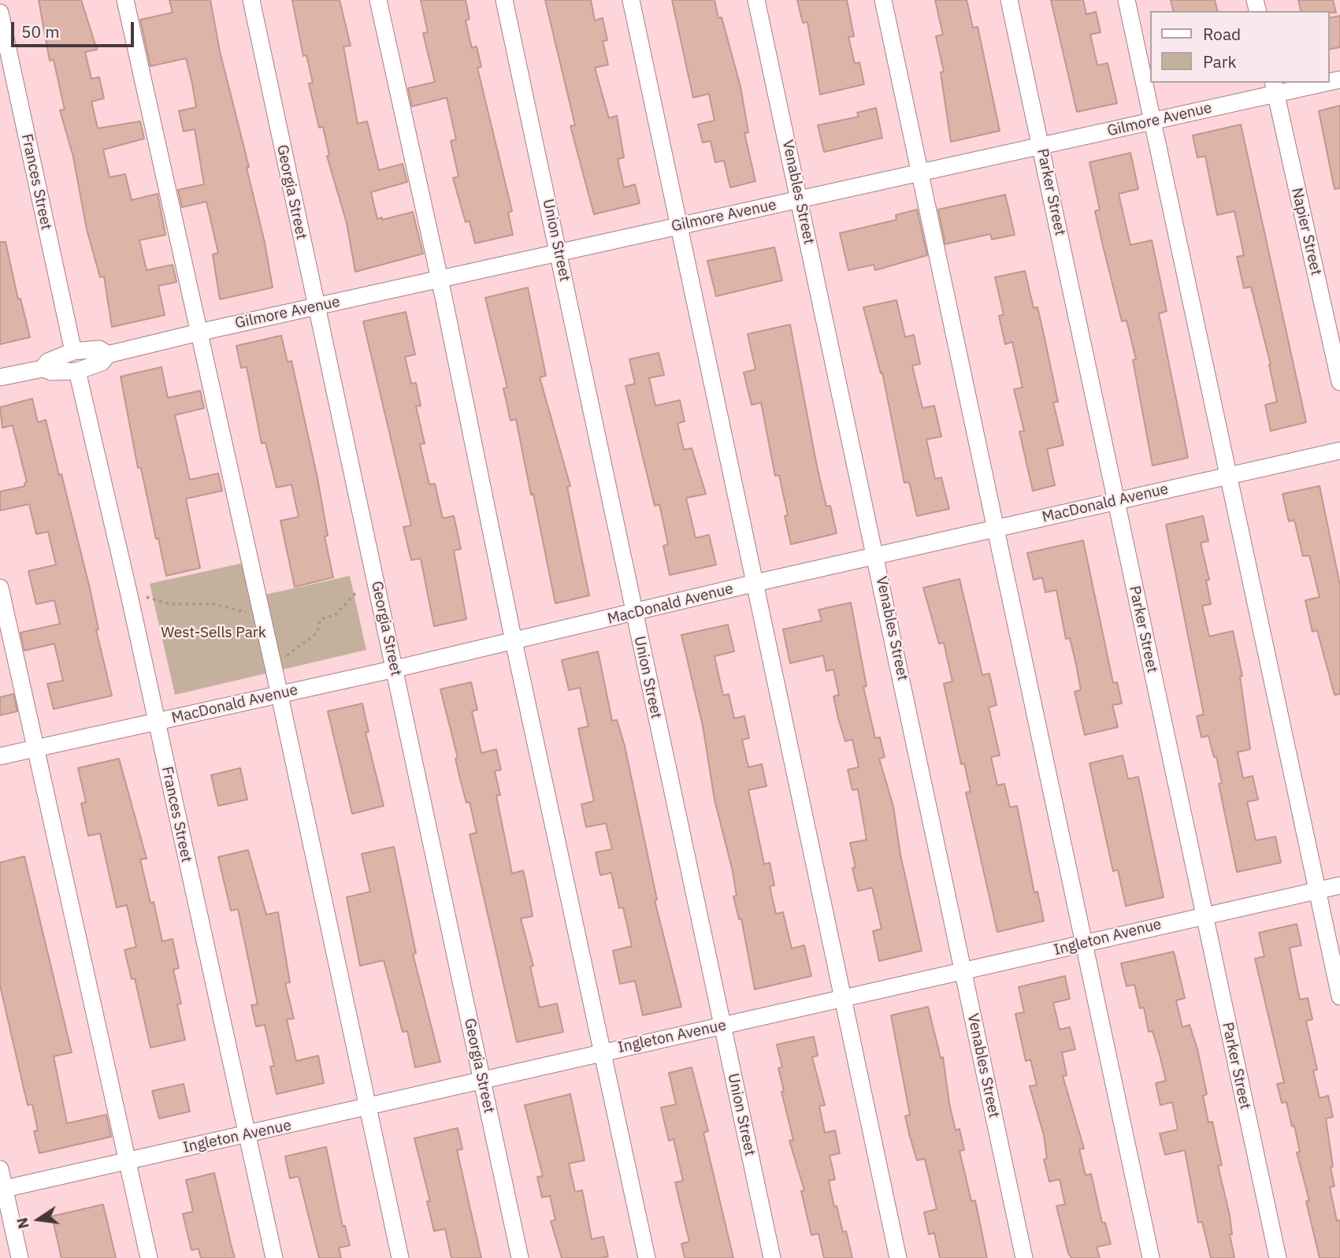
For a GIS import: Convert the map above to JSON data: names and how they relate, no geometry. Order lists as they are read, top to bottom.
{
  "streets": {
    "street": [
      "Gilmore Avenue",
      "Frances Street",
      "Georgia Street",
      "Venables Street",
      "Parker Street",
      "Napier Street",
      "Union Street",
      "MacDonald Avenue",
      "Ingleton Avenue"
    ]
  },
  "crossings": [
    ["Gilmore Avenue", "Frances Street"],
    ["Gilmore Avenue", "Georgia Street"],
    ["Gilmore Avenue", "Venables Street"],
    ["Gilmore Avenue", "Parker Street"],
    ["Gilmore Avenue", "Napier Street"],
    ["Gilmore Avenue", "Union Street"],
    ["Frances Street", "MacDonald Avenue"],
    ["Frances Street", "Ingleton Avenue"],
    ["Georgia Street", "MacDonald Avenue"],
    ["Georgia Street", "Ingleton Avenue"],
    ["Venables Street", "MacDonald Avenue"],
    ["Venables Street", "Ingleton Avenue"],
    ["Parker Street", "MacDonald Avenue"],
    ["Parker Street", "Ingleton Avenue"],
    ["Union Street", "MacDonald Avenue"],
    ["Union Street", "Ingleton Avenue"]
  ],
  "parks": ["West-Sells Park"],
  "legend": ["Road", "Park"],
  "scale_bar": "50 m",
  "north": "left"
}
